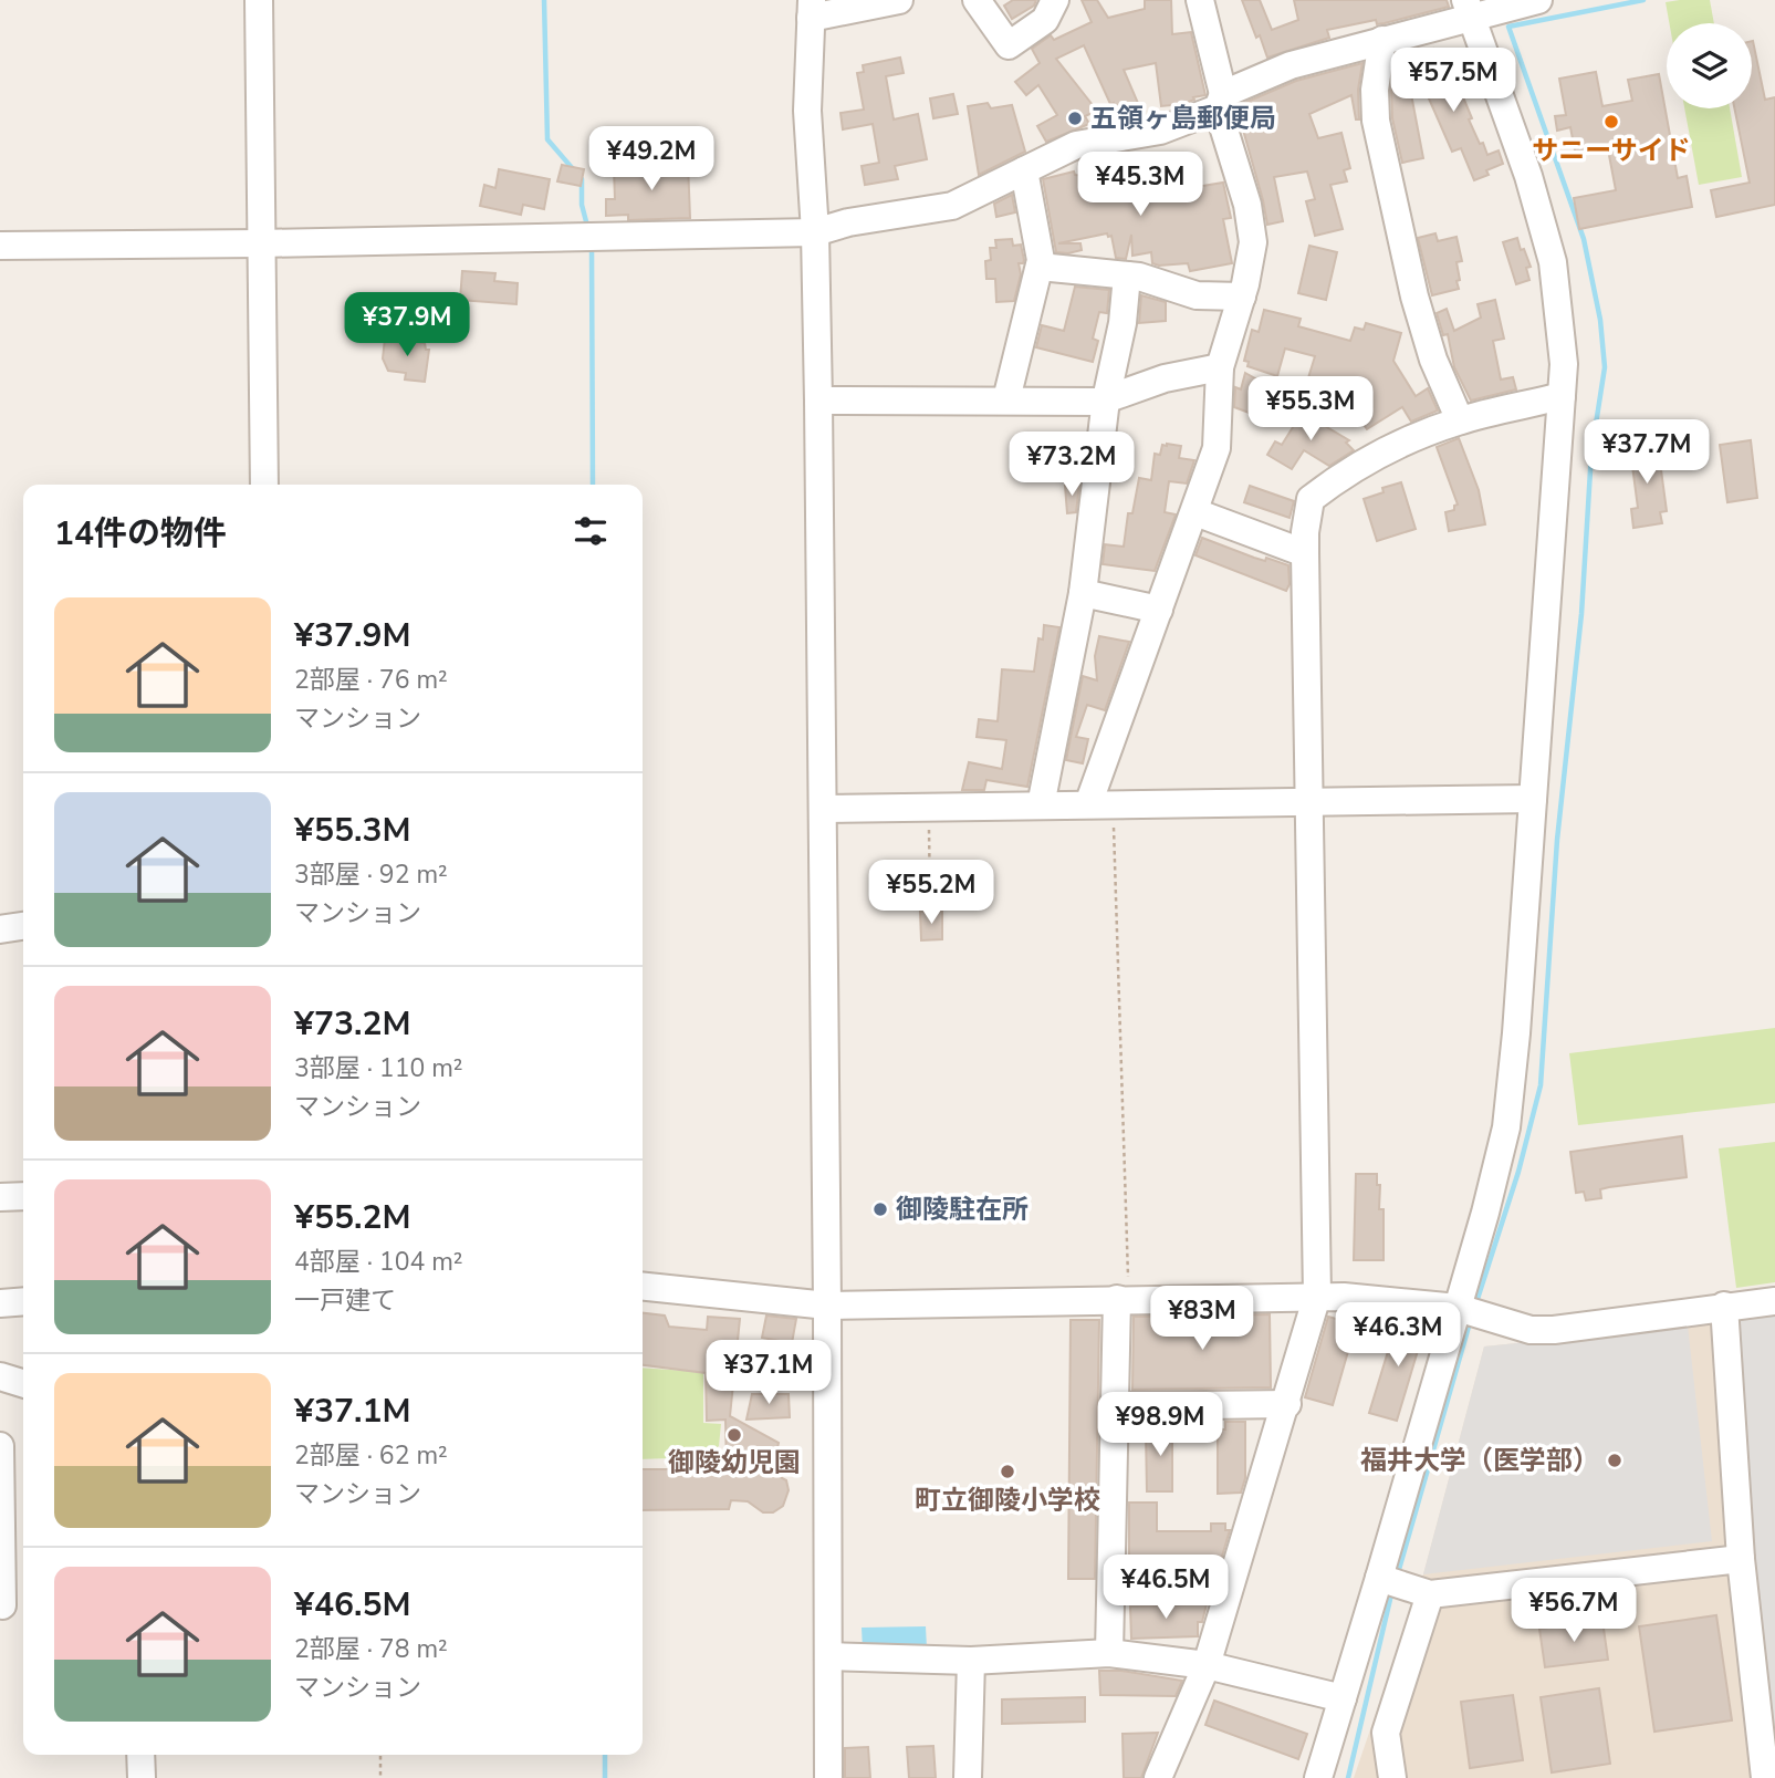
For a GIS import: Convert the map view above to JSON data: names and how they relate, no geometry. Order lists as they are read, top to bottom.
{
  "places": [
    "五領ヶ島郵便局",
    "サニーサイド",
    "御陵駐在所",
    "御陵幼児園",
    "福井大学（医学部）",
    "町立御陵小学校"
  ],
  "page": {
    "price": [
      "¥57.5M",
      "¥49.2M",
      "¥45.3M",
      "¥37.9M",
      "¥55.3M",
      "¥37.7M",
      "¥73.2M",
      "¥55.2M",
      "¥83M",
      "¥46.3M",
      "¥37.1M",
      "¥98.9M",
      "¥46.5M",
      "¥56.7M"
    ],
    "heading": "14件の物件",
    "list": [
      {
        "name": "¥37.9M",
        "note": "2部屋 · 76 m² · マンション"
      },
      {
        "name": "¥55.3M",
        "note": "3部屋 · 92 m² · マンション"
      },
      {
        "name": "¥73.2M",
        "note": "3部屋 · 110 m² · マンション"
      },
      {
        "name": "¥55.2M",
        "note": "4部屋 · 104 m² · 一戸建て"
      },
      {
        "name": "¥37.1M",
        "note": "2部屋 · 62 m² · マンション"
      },
      {
        "name": "¥46.5M",
        "note": "2部屋 · 78 m² · マンション"
      }
    ]
  }
}
